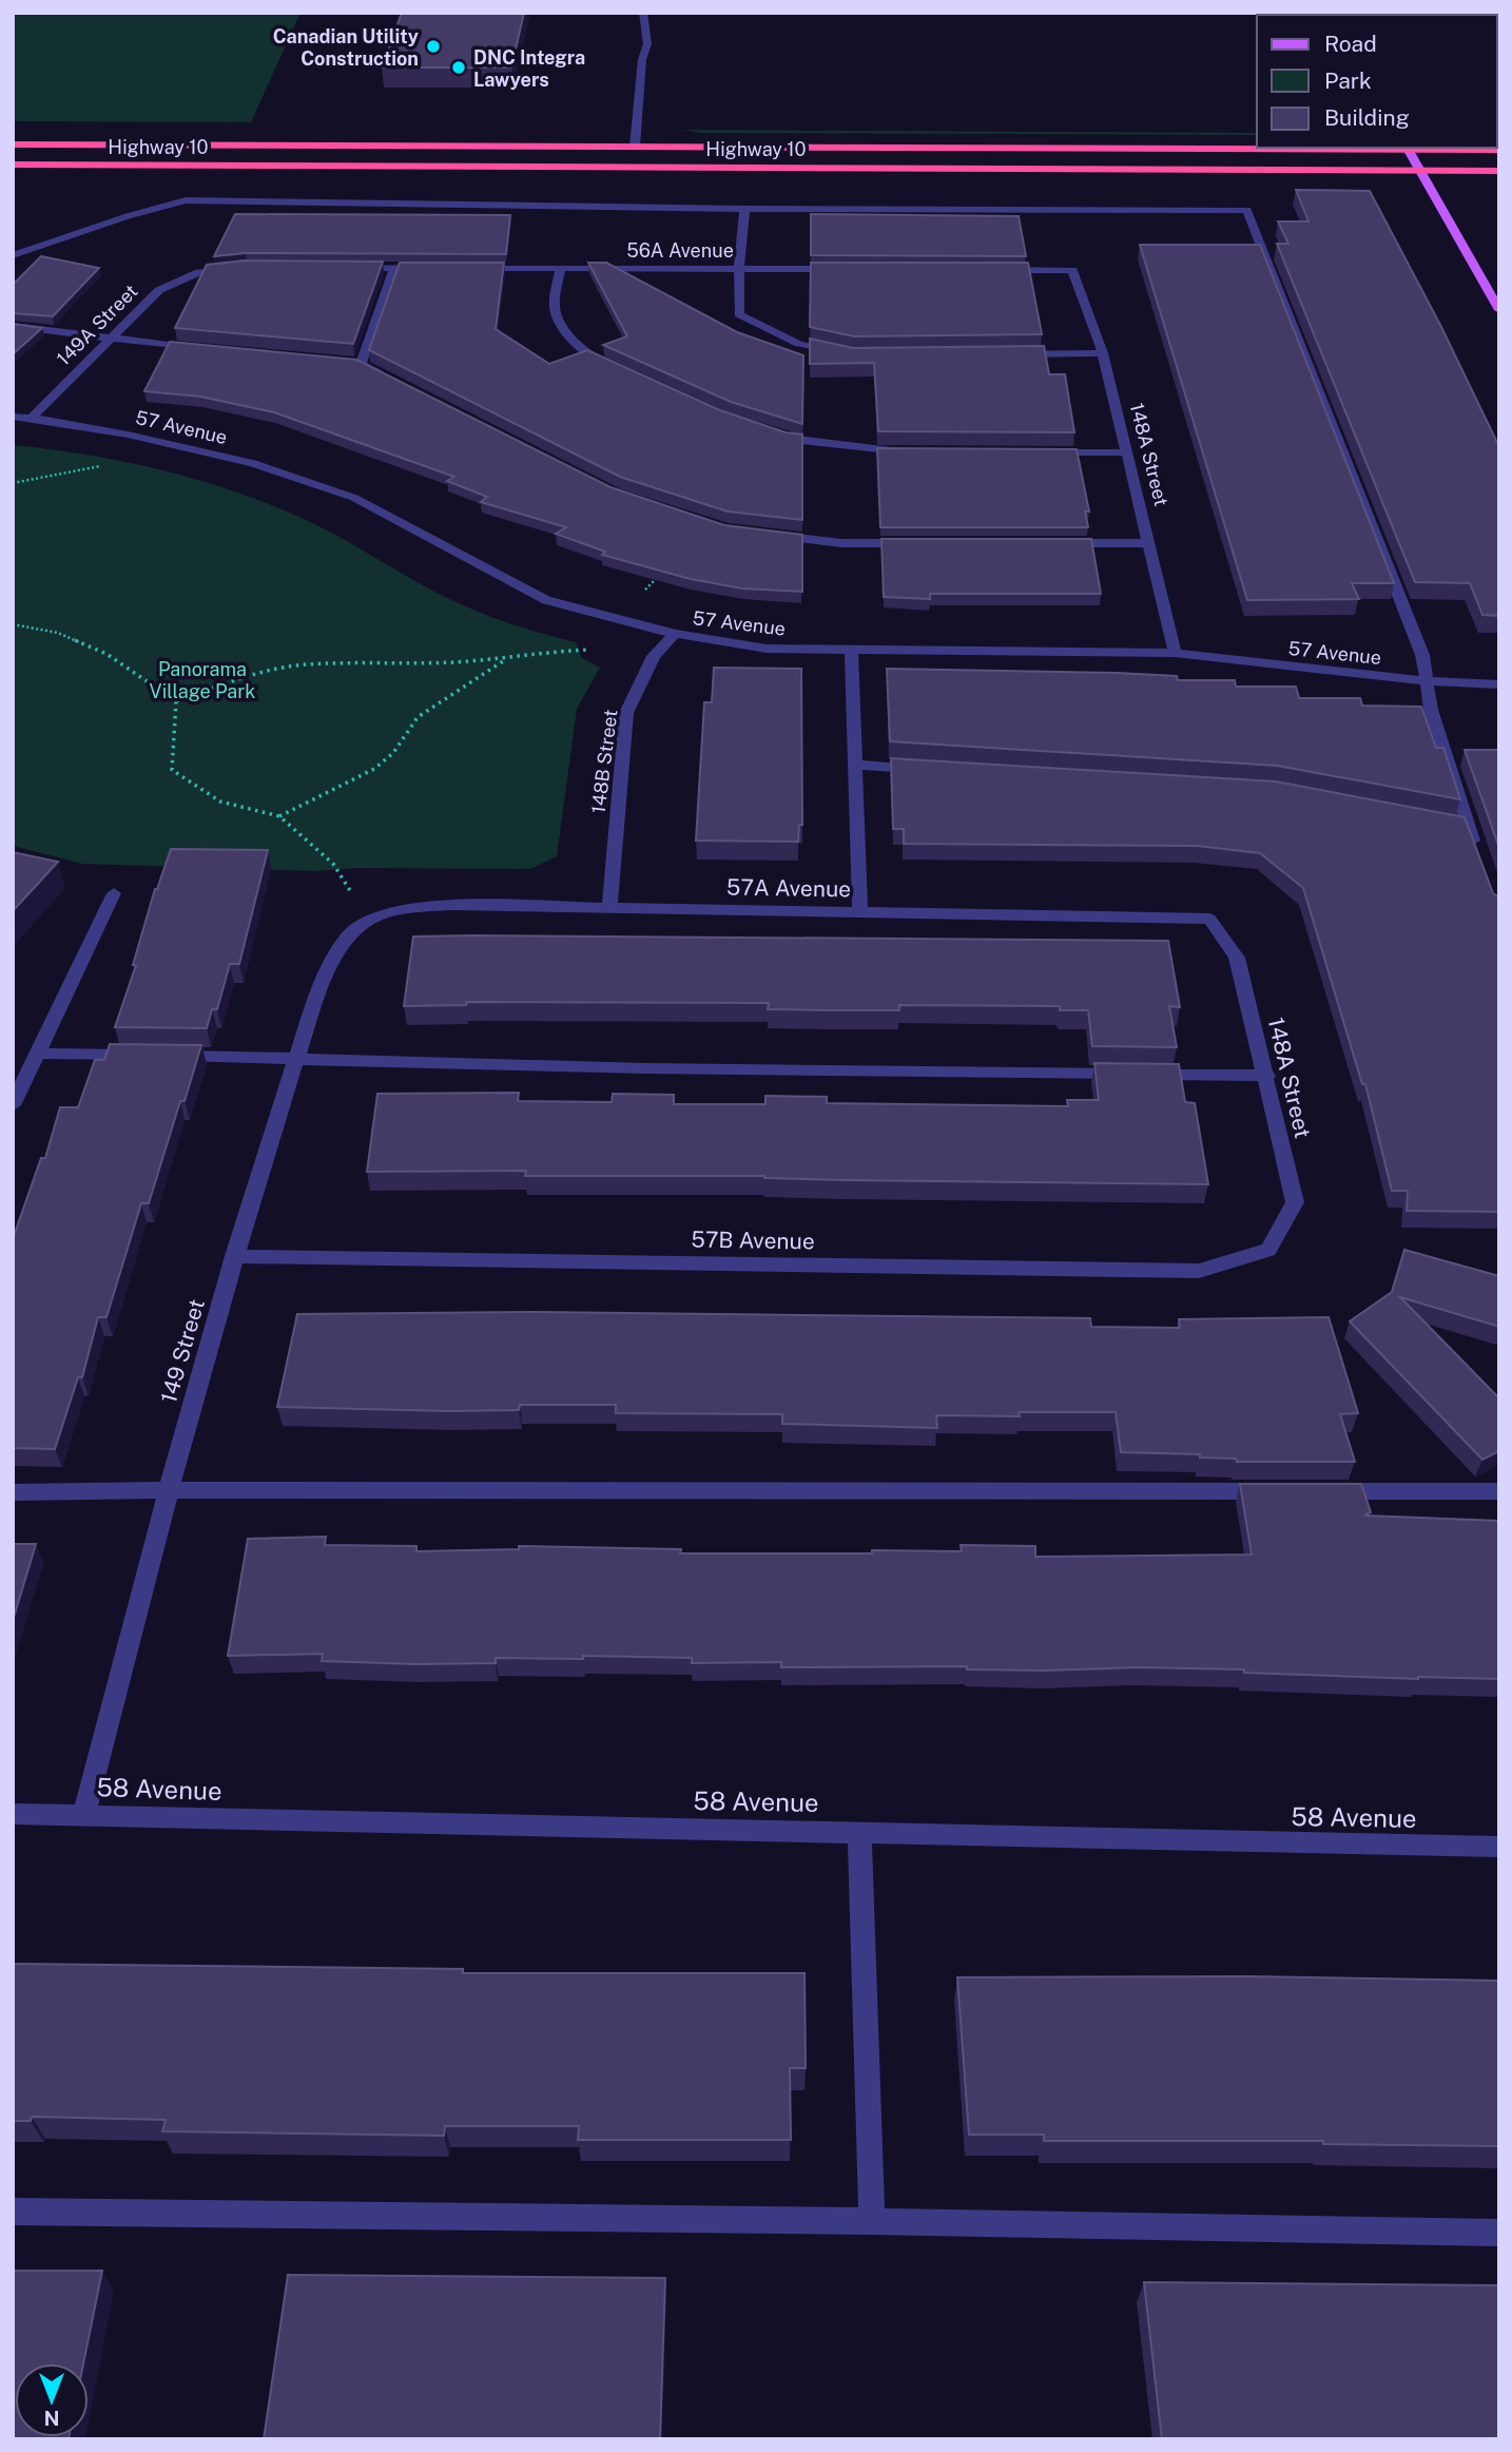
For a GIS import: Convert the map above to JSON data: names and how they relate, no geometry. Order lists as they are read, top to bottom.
{
  "streets": {
    "highway": ["Highway 10"],
    "street": [
      "56A Avenue",
      "149A Street",
      "57 Avenue",
      "148A Street",
      "148B Street",
      "57A Avenue",
      "57B Avenue",
      "149 Street",
      "58 Avenue"
    ]
  },
  "crossings": [
    ["149A Street", "57 Avenue"],
    ["57 Avenue", "148A Street"],
    ["57 Avenue", "148B Street"],
    ["148A Street", "57A Avenue"],
    ["148A Street", "57B Avenue"],
    ["148B Street", "57A Avenue"],
    ["57A Avenue", "149 Street"],
    ["57B Avenue", "149 Street"],
    ["149 Street", "58 Avenue"]
  ],
  "parks": ["Panorama Village Park"],
  "places": ["Canadian Utility Construction", "DNC Integra Lawyers"],
  "legend": ["Road", "Park", "Building"],
  "north": "bottom"
}
